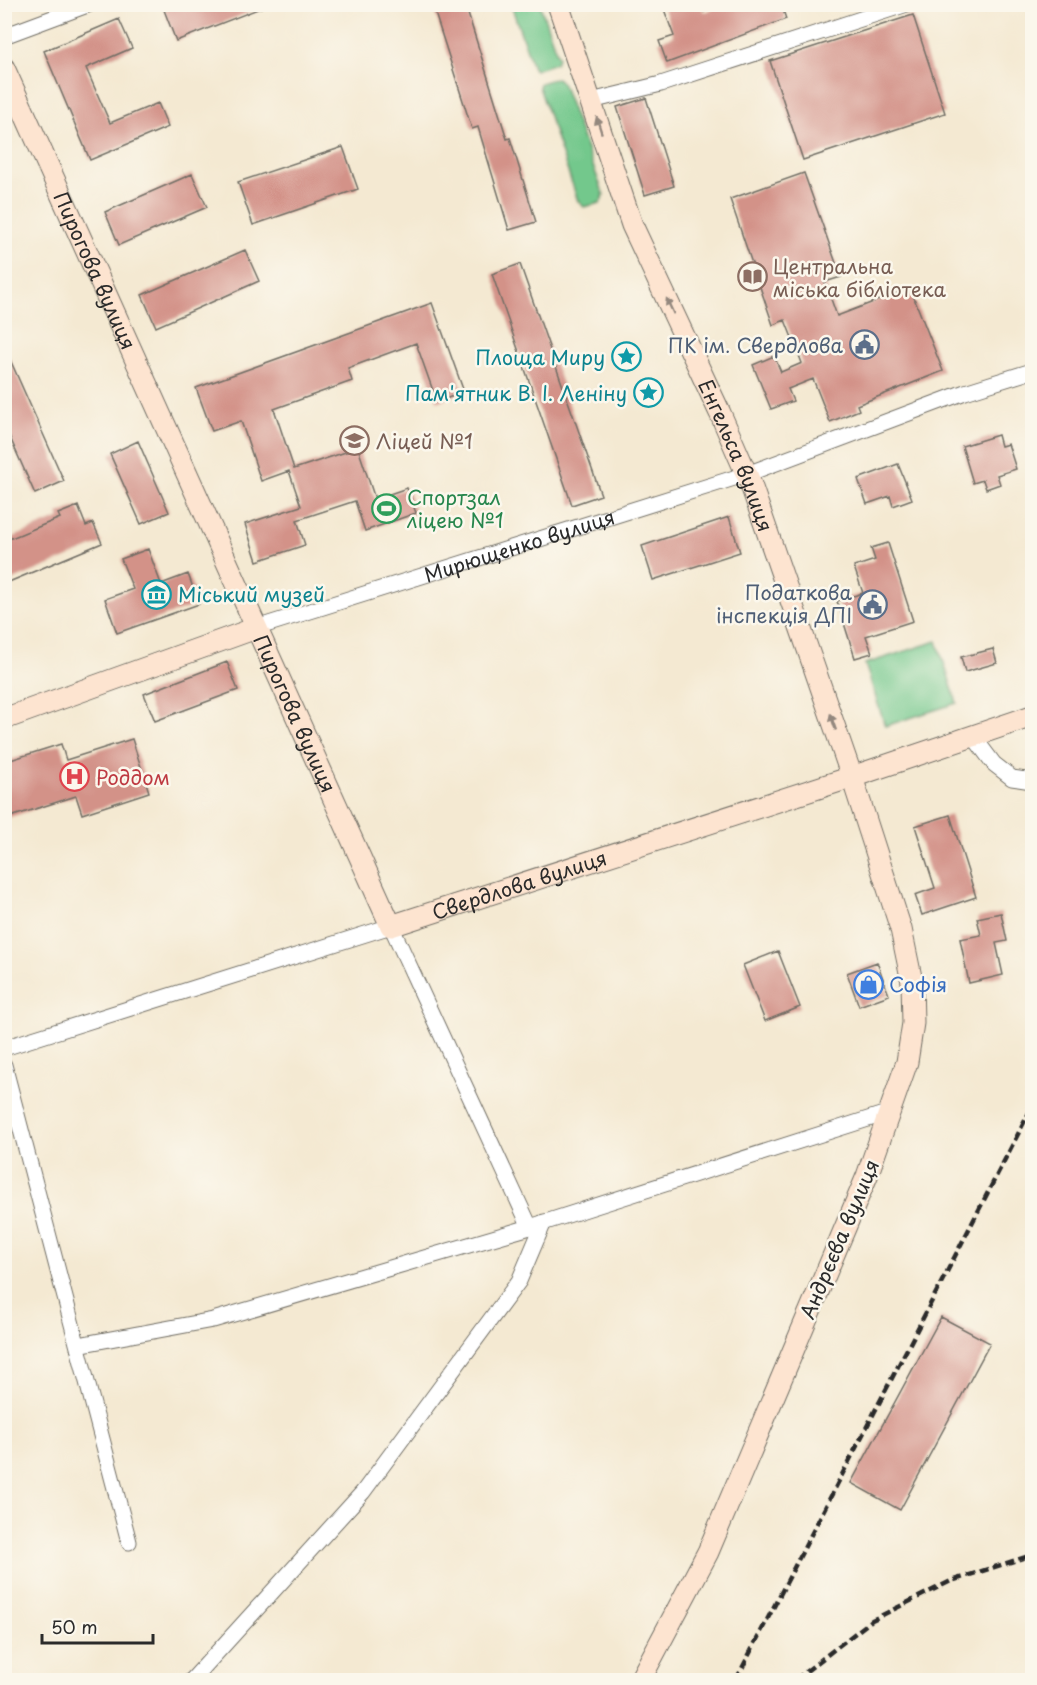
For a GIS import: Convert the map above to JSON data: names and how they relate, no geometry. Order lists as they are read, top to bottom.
{
  "streets": {
    "street": [
      "Пирогова вулиця",
      "Енгельса вулиця",
      "Мирющенко вулиця",
      "Свердлова вулиця",
      "Андрєєва вулиця"
    ]
  },
  "crossings": [
    ["Пирогова вулиця", "Мирющенко вулиця"],
    ["Пирогова вулиця", "Свердлова вулиця"],
    ["Енгельса вулиця", "Мирющенко вулиця"],
    ["Енгельса вулиця", "Свердлова вулиця"],
    ["Енгельса вулиця", "Андрєєва вулиця"],
    ["Свердлова вулиця", "Андрєєва вулиця"]
  ],
  "one_way": ["Енгельса вулиця"],
  "places": {
    "library": ["Центральна міська бібліотека"],
    "public building": ["ПК ім. Свердлова", "Податкова інспекція ДПІ"],
    "place": ["Площа Миру", "Пам'ятник В. І. Леніну"],
    "school or university": ["Ліцей №1"],
    "sports": ["Спортзал ліцею №1"],
    "museum": ["Міський музей"],
    "hospital": ["Роддом"],
    "shop": ["Софія"]
  },
  "scale_bar": "50 m"
}
